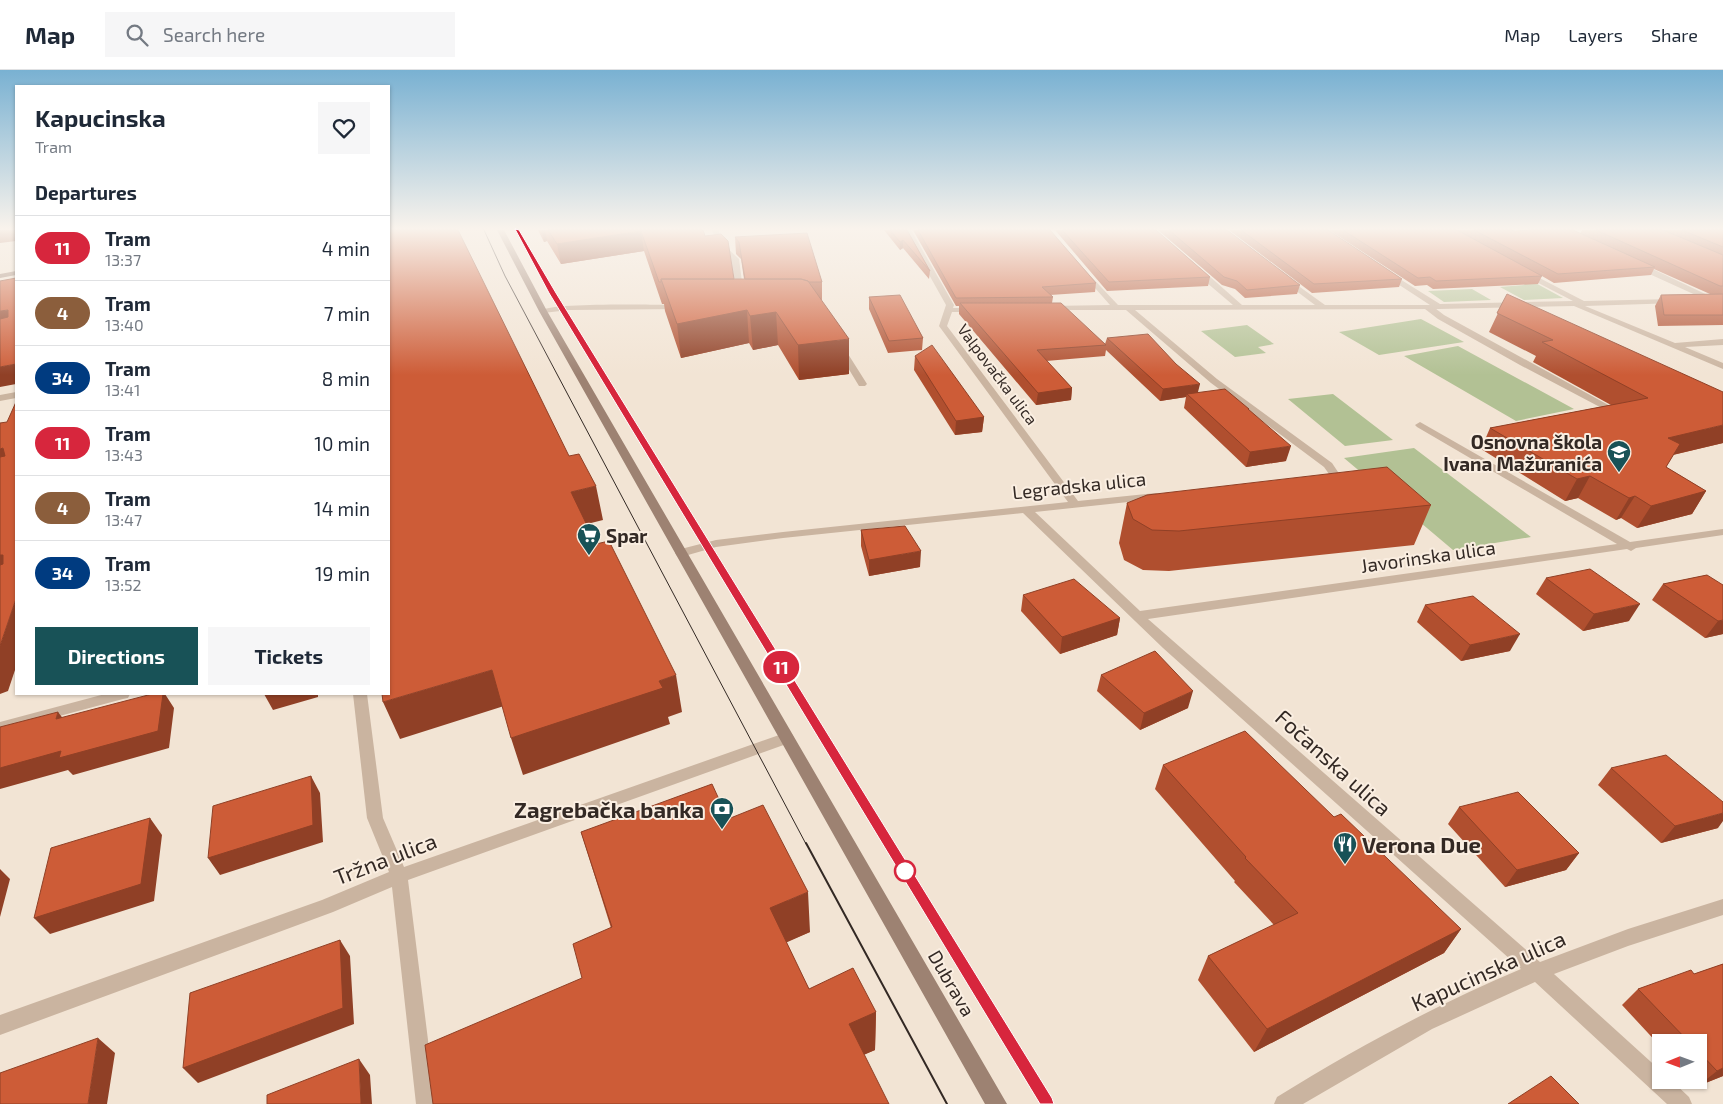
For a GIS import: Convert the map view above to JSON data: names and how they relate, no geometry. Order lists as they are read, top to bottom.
{
  "streets": {
    "main road": ["Dubrava"],
    "street": [
      "Valpovačka ulica",
      "Legradska ulica",
      "Javorinska ulica",
      "Fočanska ulica",
      "Tržna ulica",
      "Kapucinska ulica"
    ]
  },
  "crossings": [
    ["Valpovačka ulica", "Legradska ulica"],
    ["Legradska ulica", "Fočanska ulica"],
    ["Legradska ulica", "Dubrava"],
    ["Javorinska ulica", "Fočanska ulica"],
    ["Fočanska ulica", "Kapucinska ulica"],
    ["Tržna ulica", "Dubrava"]
  ],
  "places": {
    "school or university": ["Osnovna škola Ivana Mažuranića"],
    "supermarket": ["Spar"],
    "bank": ["Zagrebačka banka"],
    "restaurant": ["Verona Due"]
  },
  "lines": ["tram line 11"],
  "north": "left",
  "page": {
    "header": "Map",
    "search": "Search here",
    "nav": ["Map", "Layers", "Share"],
    "on_map": "11",
    "heading": [
      ["Kapucinska", "Tram"],
      "Departures"
    ],
    "list": [
      {
        "mark": "11",
        "name": "Tram",
        "note": "13:37",
        "value": "4 min"
      },
      {
        "mark": "4",
        "name": "Tram",
        "note": "13:40",
        "value": "7 min"
      },
      {
        "mark": "34",
        "name": "Tram",
        "note": "13:41",
        "value": "8 min"
      },
      {
        "mark": "11",
        "name": "Tram",
        "note": "13:43",
        "value": "10 min"
      },
      {
        "mark": "4",
        "name": "Tram",
        "note": "13:47",
        "value": "14 min"
      },
      {
        "mark": "34",
        "name": "Tram",
        "note": "13:52",
        "value": "19 min"
      }
    ],
    "buttons": ["Directions", "Tickets"]
  }
}
